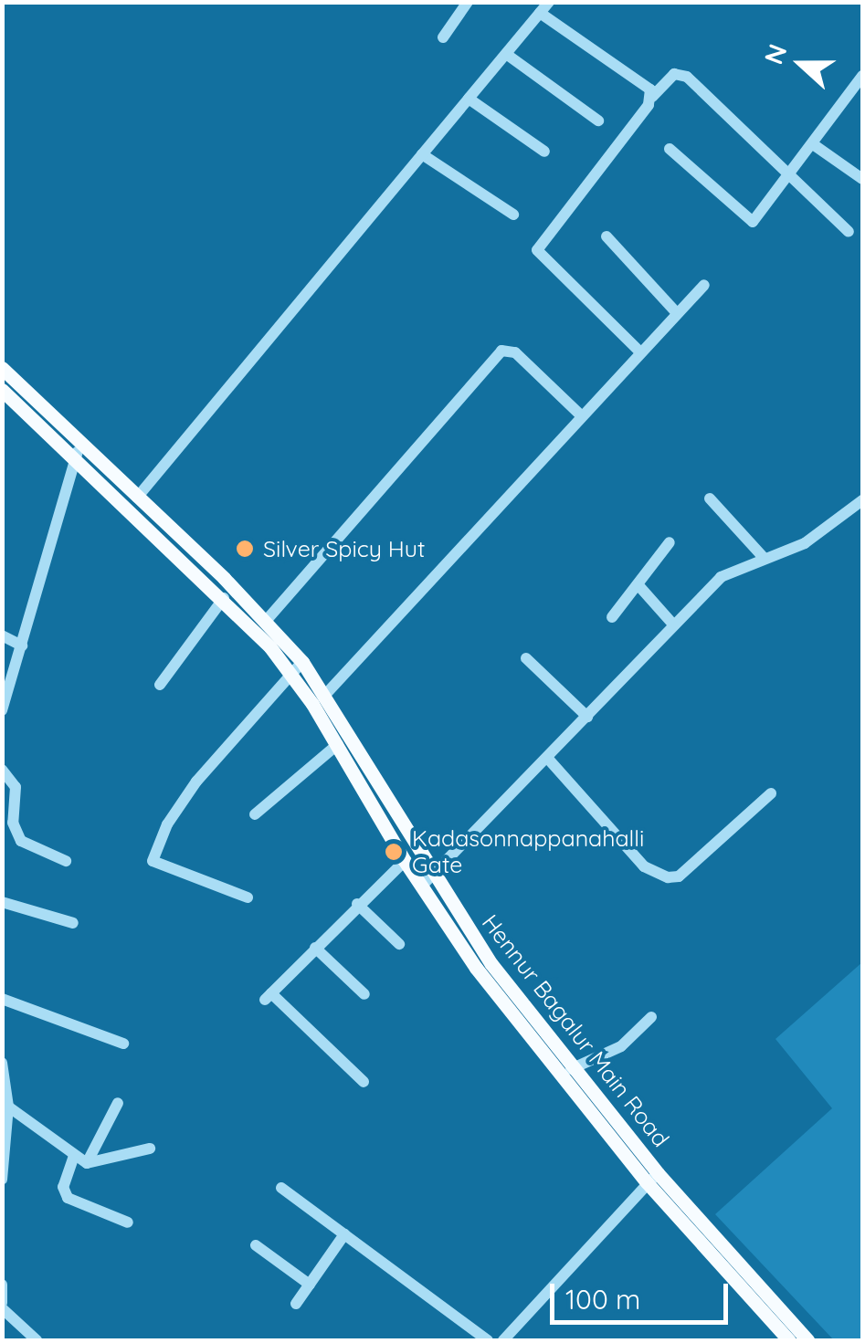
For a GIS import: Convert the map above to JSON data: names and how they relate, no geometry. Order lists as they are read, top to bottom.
{
  "streets": {
    "main road": ["Hennur Bagalur Main Road"]
  },
  "places": ["Silver Spicy Hut", "Kadasonnappanahalli Gate"],
  "scale_bar": "100 m",
  "north": "left"
}
